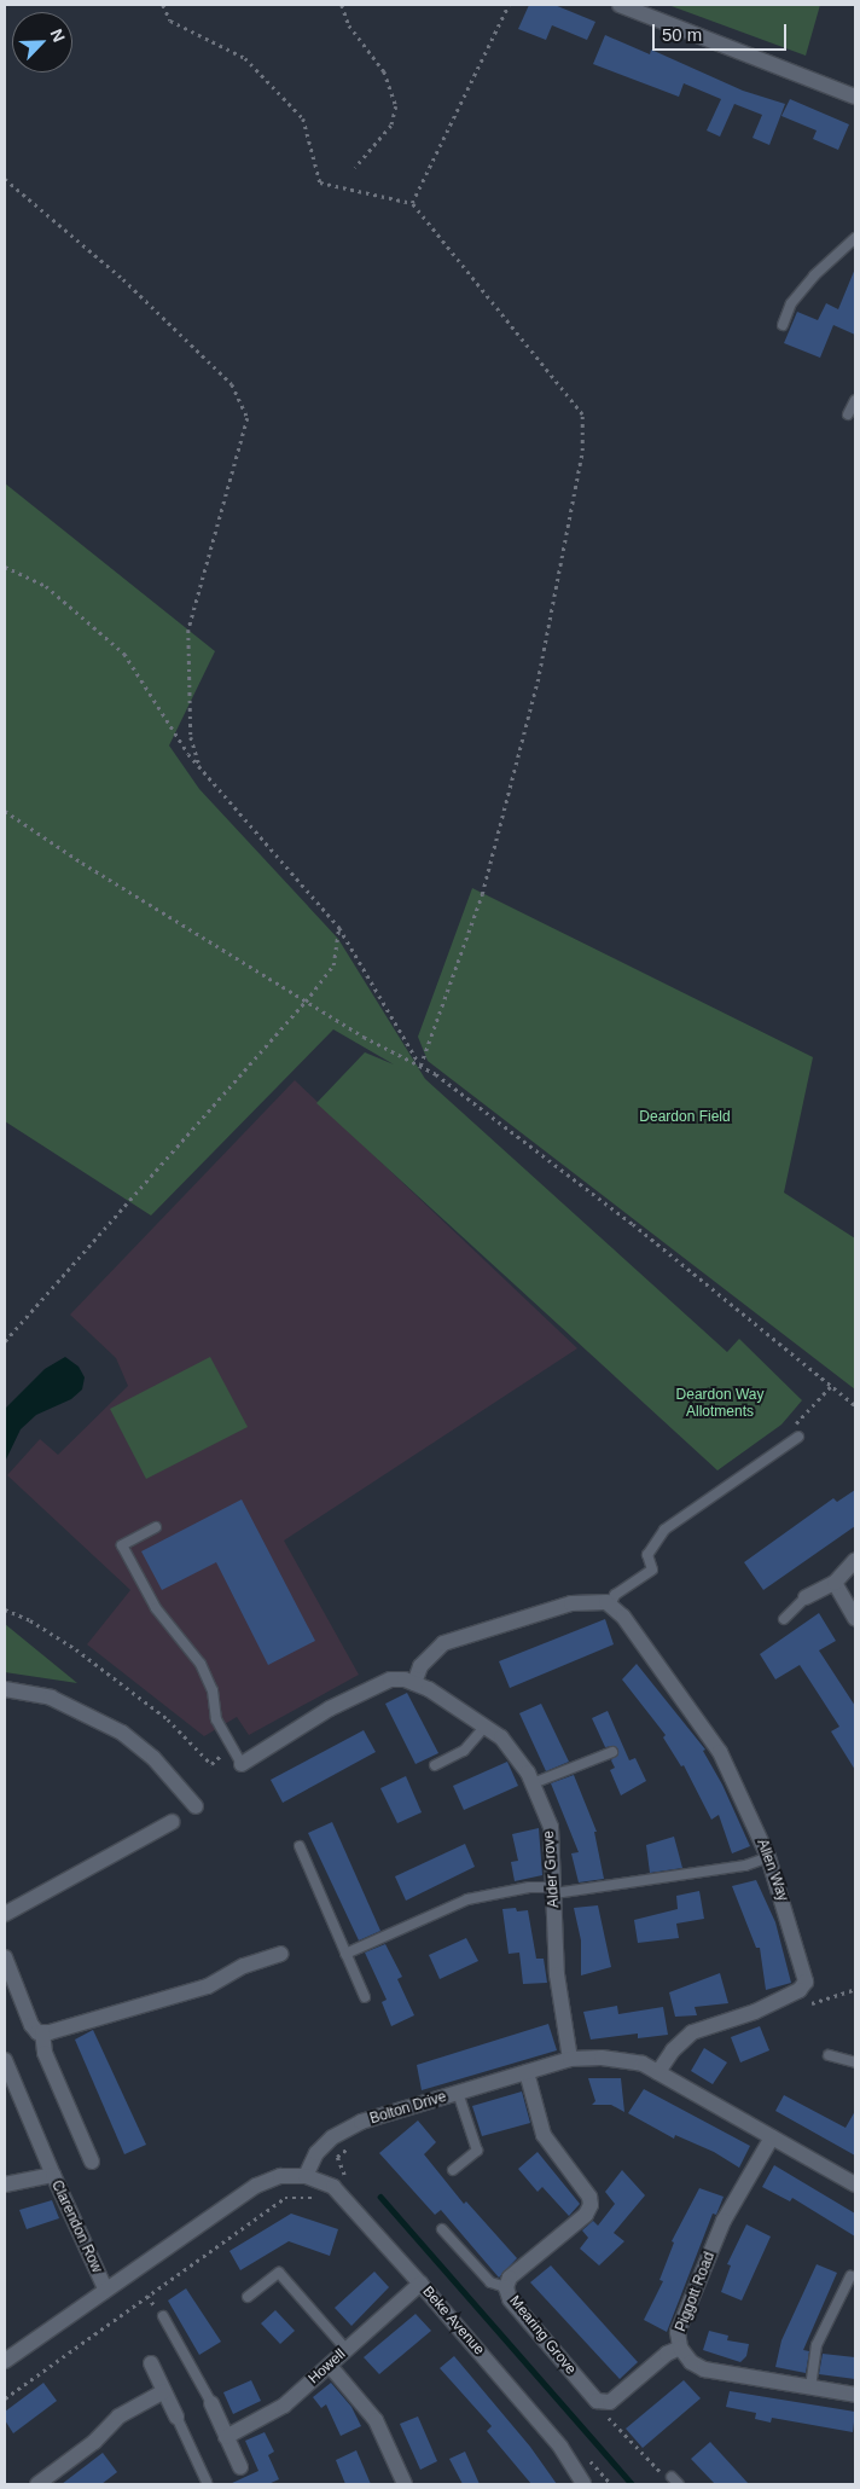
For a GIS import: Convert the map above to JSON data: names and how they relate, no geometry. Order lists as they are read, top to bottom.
{
  "streets": {
    "street": [
      "Alder Grove",
      "Allen Way",
      "Bolton Drive",
      "Clarendon Row",
      "Piggott Road",
      "Beke Avenue",
      "Mearing Grove",
      "Howell"
    ]
  },
  "crossings": [
    ["Alder Grove", "Bolton Drive"],
    ["Allen Way", "Bolton Drive"],
    ["Bolton Drive", "Piggott Road"],
    ["Bolton Drive", "Beke Avenue"],
    ["Bolton Drive", "Mearing Grove"],
    ["Beke Avenue", "Howell"]
  ],
  "parks": ["Deardon Field", "Deardon Way Allotments"],
  "scale_bar": "50 m",
  "north": "top right"
}
